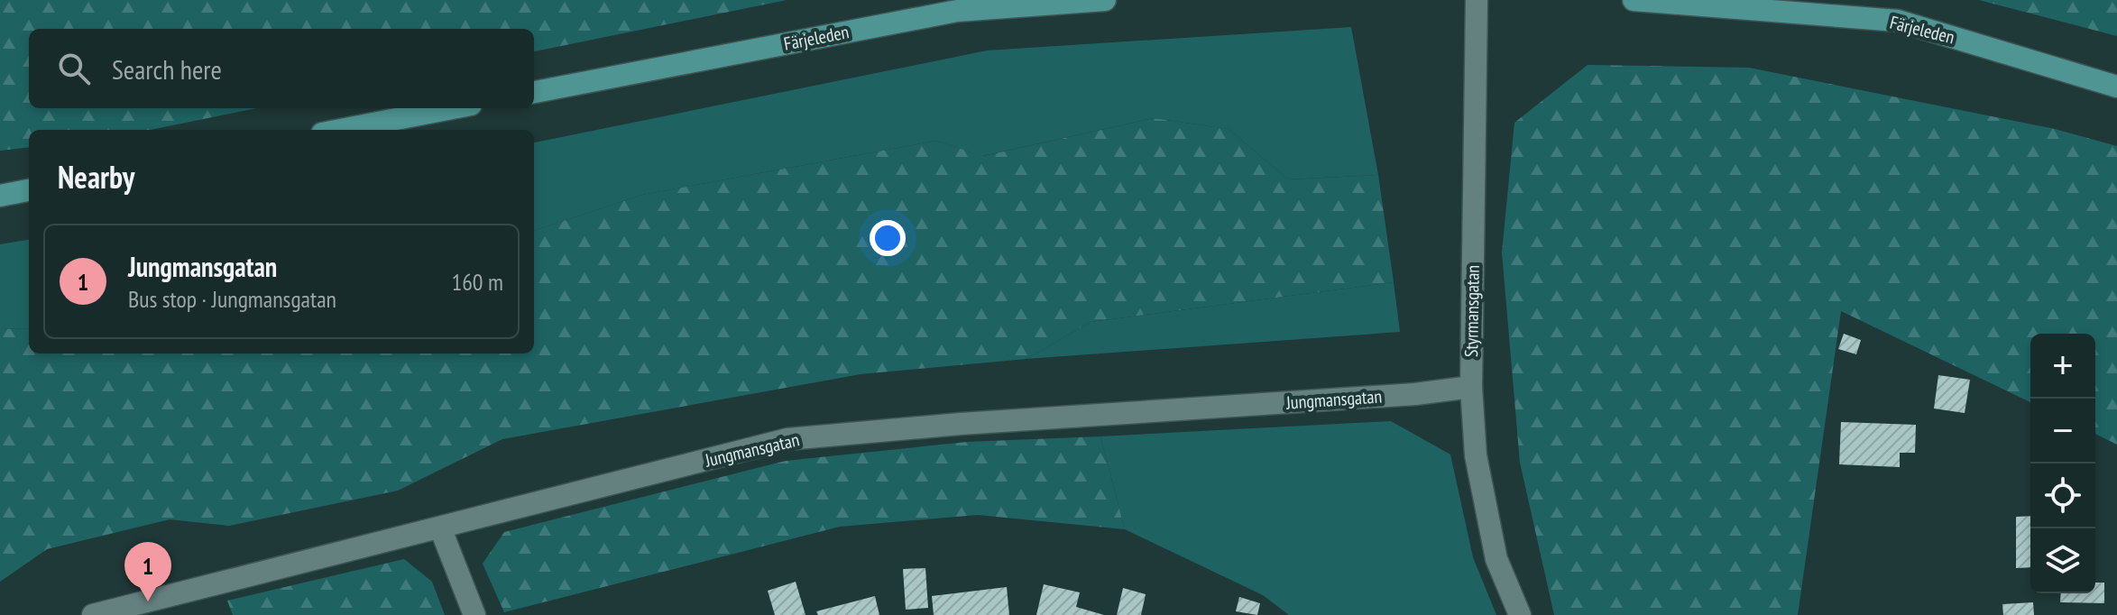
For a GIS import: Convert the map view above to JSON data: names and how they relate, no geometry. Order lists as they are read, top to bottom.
{
  "streets": {
    "main road": ["Färjeleden"],
    "street": ["Styrmansgatan", "Jungmansgatan"]
  },
  "crossings": [
    ["Styrmansgatan", "Jungmansgatan"]
  ],
  "page": {
    "search": "Search here",
    "heading": "Nearby",
    "list": [
      {
        "mark": "1",
        "name": "Jungmansgatan",
        "note": "Bus stop · Jungmansgatan",
        "value": "160 m"
      }
    ],
    "map_buttons": ["+", "−"],
    "pins": "1"
  }
}
